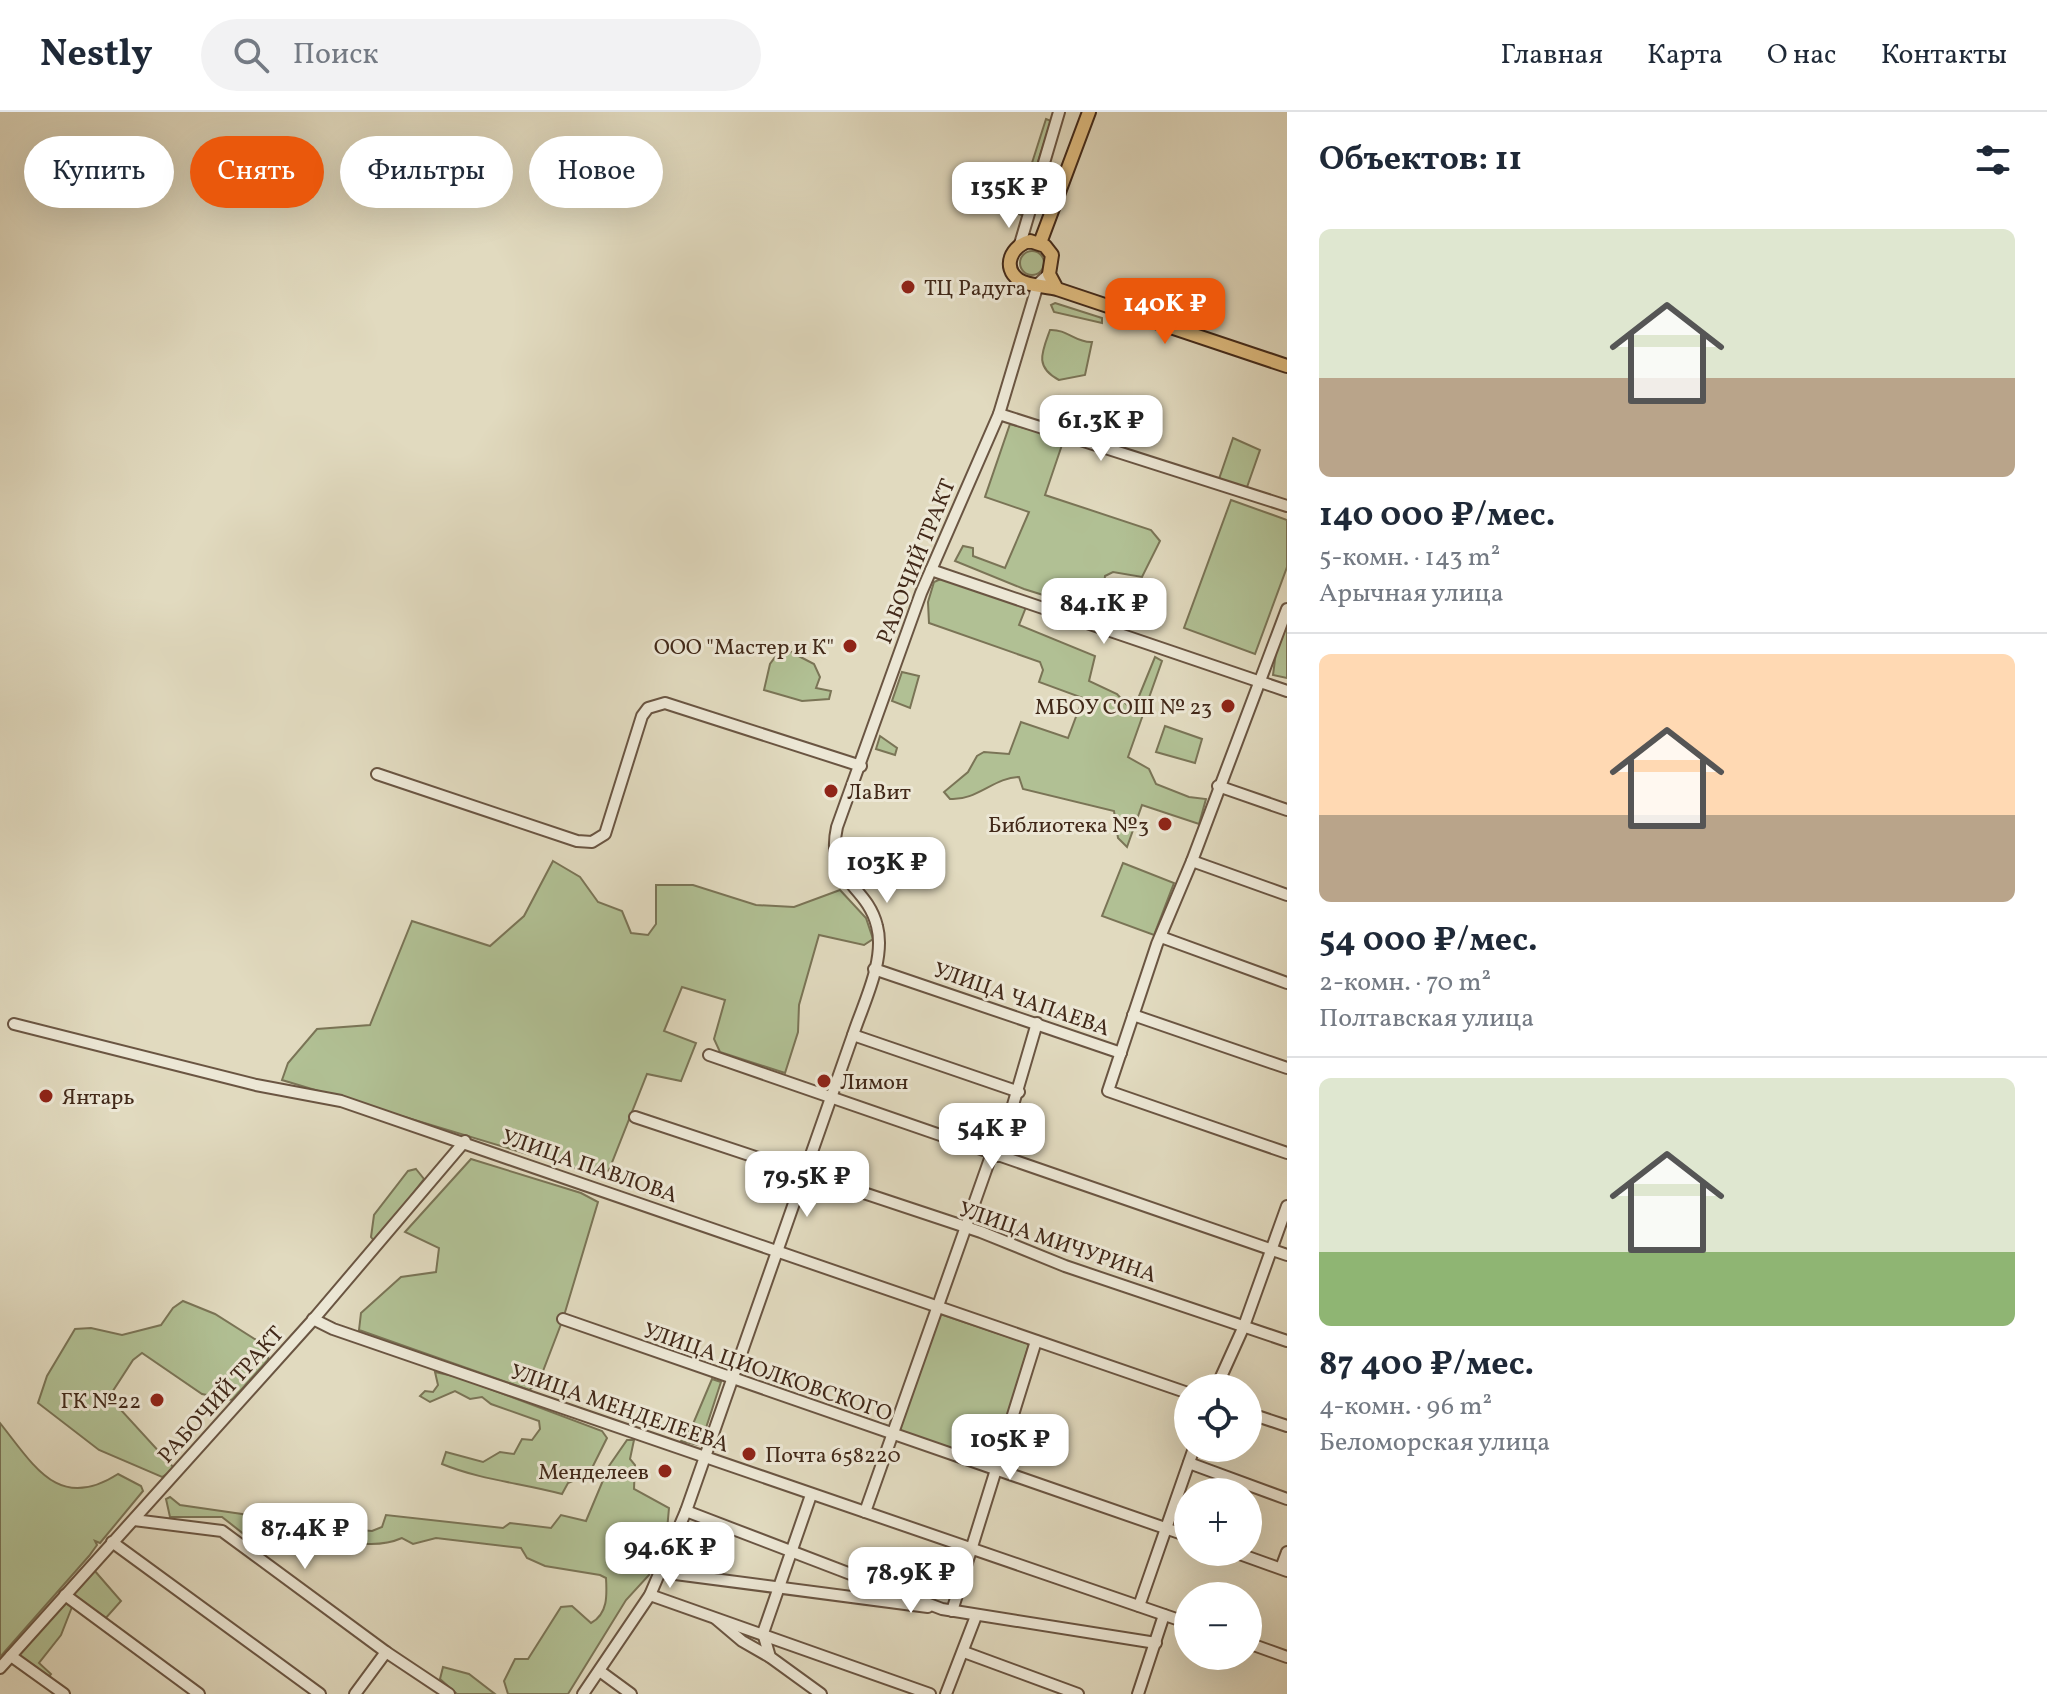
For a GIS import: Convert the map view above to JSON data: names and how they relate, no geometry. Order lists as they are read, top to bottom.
{
  "streets": {
    "street": [
      "РАБОЧИЙ ТРАКТ",
      "УЛИЦА ЧАПАЕВА",
      "УЛИЦА ПАВЛОВА",
      "УЛИЦА МИЧУРИНА",
      "УЛИЦА ЦИОЛКОВСКОГО",
      "УЛИЦА МЕНДЕЛЕЕВА"
    ]
  },
  "crossings": [
    ["РАБОЧИЙ ТРАКТ", "УЛИЦА ЧАПАЕВА"],
    ["РАБОЧИЙ ТРАКТ", "УЛИЦА ПАВЛОВА"],
    ["РАБОЧИЙ ТРАКТ", "УЛИЦА МЕНДЕЛЕЕВА"]
  ],
  "places": [
    "ТЦ Радуга",
    "ООО \"Мастер и К\"",
    "МБОУ СОШ № 23",
    "ЛаВит",
    "Библиотека №3",
    "Лимон",
    "Янтарь",
    "ГК №22",
    "Почта 658220",
    "Менделеев"
  ],
  "page": {
    "header": "Nestly",
    "search": "Поиск",
    "nav": [
      "Главная",
      "Карта",
      "О нас",
      "Контакты"
    ],
    "heading": "Объектов: 11",
    "chip": [
      "Купить",
      "Снять",
      "Фильтры",
      "Новое"
    ],
    "price": [
      "135K ₽",
      "140K ₽",
      "61.3K ₽",
      "84.1K ₽",
      "103K ₽",
      "54K ₽",
      "79.5K ₽",
      "105K ₽",
      "87.4K ₽",
      "94.6K ₽",
      "78.9K ₽"
    ],
    "list": [
      {
        "name": "140 000 ₽/мес.",
        "note": "5-комн. · 143 m² · Арычная улица"
      },
      {
        "name": "54 000 ₽/мес.",
        "note": "2-комн. · 70 m² · Полтавская улица"
      },
      {
        "name": "87 400 ₽/мес.",
        "note": "4-комн. · 96 m² · Беломорская улица"
      }
    ],
    "map_buttons": ["+", "−"]
  }
}
